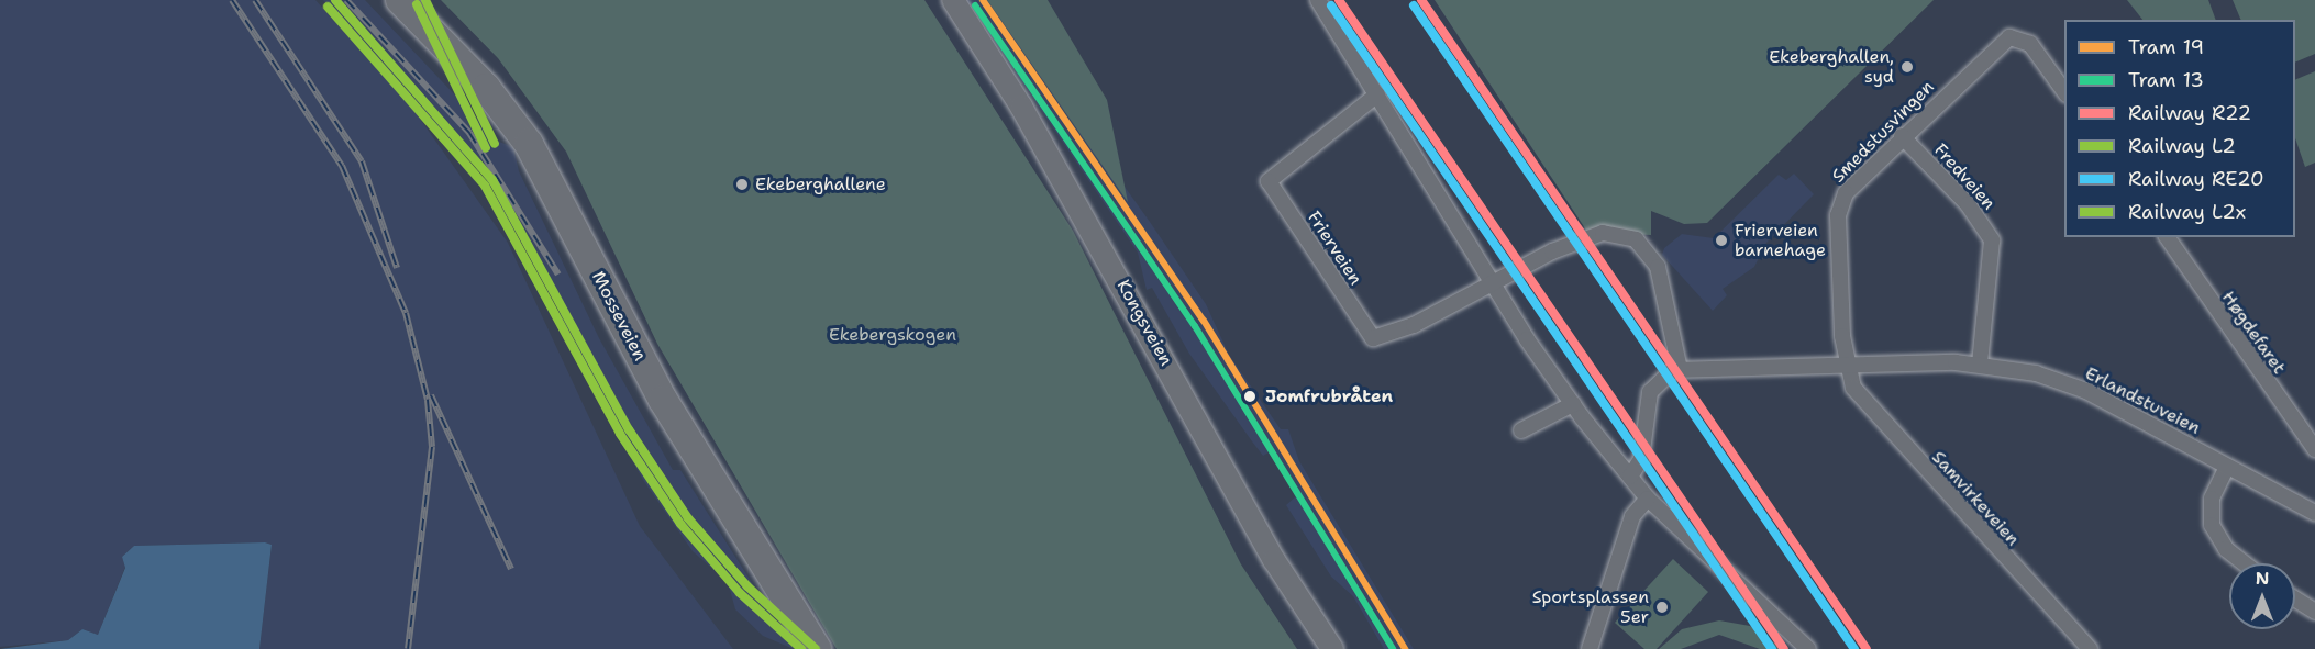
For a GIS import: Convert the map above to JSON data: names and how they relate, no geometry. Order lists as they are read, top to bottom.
{
  "streets": {
    "highway": ["Mosseveien"],
    "main road": ["Kongsveien"],
    "street": [
      "Smedstusvingen",
      "Fredveien",
      "Frierveien",
      "Høgdefaret",
      "Erlandstuveien",
      "Samvirkeveien"
    ]
  },
  "crossings": [
    ["Smedstusvingen", "Fredveien"],
    ["Smedstusvingen", "Erlandstuveien"],
    ["Smedstusvingen", "Samvirkeveien"],
    ["Fredveien", "Erlandstuveien"],
    ["Erlandstuveien", "Samvirkeveien"]
  ],
  "parks": ["Ekebergskogen"],
  "places": [
    "Ekeberghallen, syd",
    "Ekeberghallene",
    "Frierveien barnehage",
    "Jomfrubråten",
    "Sportsplassen 5er"
  ],
  "lines": [
    "tram line 19",
    "rail line R22",
    "rail line L2",
    "rail line L2x",
    "tram line 13",
    "rail line RE20"
  ],
  "legend": [
    "Tram 19",
    "Tram 13",
    "Railway R22",
    "Railway L2",
    "Railway RE20",
    "Railway L2x"
  ],
  "north": "top"
}
